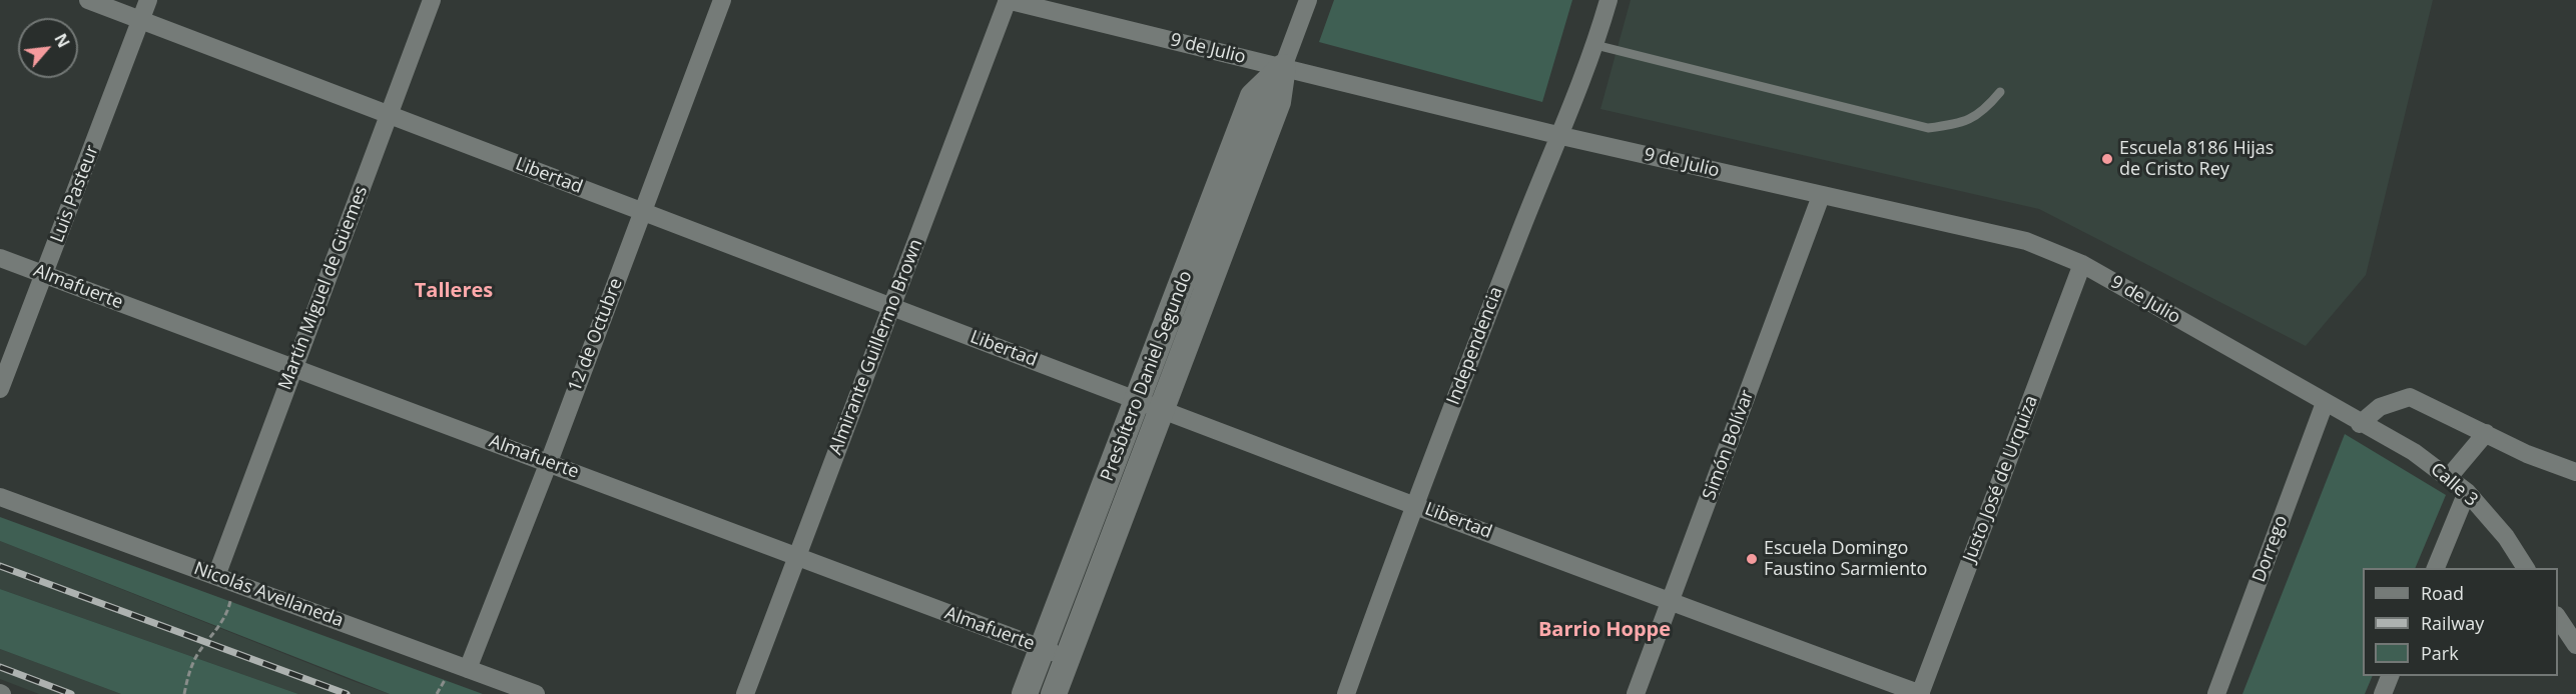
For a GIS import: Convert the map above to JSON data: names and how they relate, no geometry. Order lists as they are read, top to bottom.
{
  "streets": {
    "main road": ["Presbítero Daniel Segundo"],
    "street": [
      "9 de Julio",
      "Libertad",
      "Luis Pasteur",
      "Almafuerte",
      "Martín Miguel de Güemes",
      "12 de Octubre",
      "Independencia",
      "Almirante Guillermo Brown",
      "Simón Bolívar",
      "Justo José de Urquiza",
      "Calle 3",
      "Dorrego",
      "Nicolás Avellaneda"
    ]
  },
  "crossings": [
    ["9 de Julio", "Independencia"],
    ["9 de Julio", "Almirante Guillermo Brown"],
    ["9 de Julio", "Presbítero Daniel Segundo"],
    ["9 de Julio", "Simón Bolívar"],
    ["9 de Julio", "Justo José de Urquiza"],
    ["9 de Julio", "Calle 3"],
    ["9 de Julio", "Dorrego"],
    ["Libertad", "Luis Pasteur"],
    ["Libertad", "Martín Miguel de Güemes"],
    ["Libertad", "12 de Octubre"],
    ["Libertad", "Independencia"],
    ["Libertad", "Almirante Guillermo Brown"],
    ["Libertad", "Presbítero Daniel Segundo"],
    ["Libertad", "Simón Bolívar"],
    ["Libertad", "Justo José de Urquiza"],
    ["Luis Pasteur", "Almafuerte"],
    ["Almafuerte", "Martín Miguel de Güemes"],
    ["Almafuerte", "12 de Octubre"],
    ["Almafuerte", "Almirante Guillermo Brown"],
    ["Almafuerte", "Presbítero Daniel Segundo"],
    ["Martín Miguel de Güemes", "Nicolás Avellaneda"],
    ["12 de Octubre", "Nicolás Avellaneda"]
  ],
  "districts": ["Talleres", "Barrio Hoppe"],
  "places": ["Escuela 8186 Hijas de Cristo Rey", "Escuela Domingo Faustino Sarmiento"],
  "legend": ["Road", "Railway", "Park"],
  "north": "top right"
}
